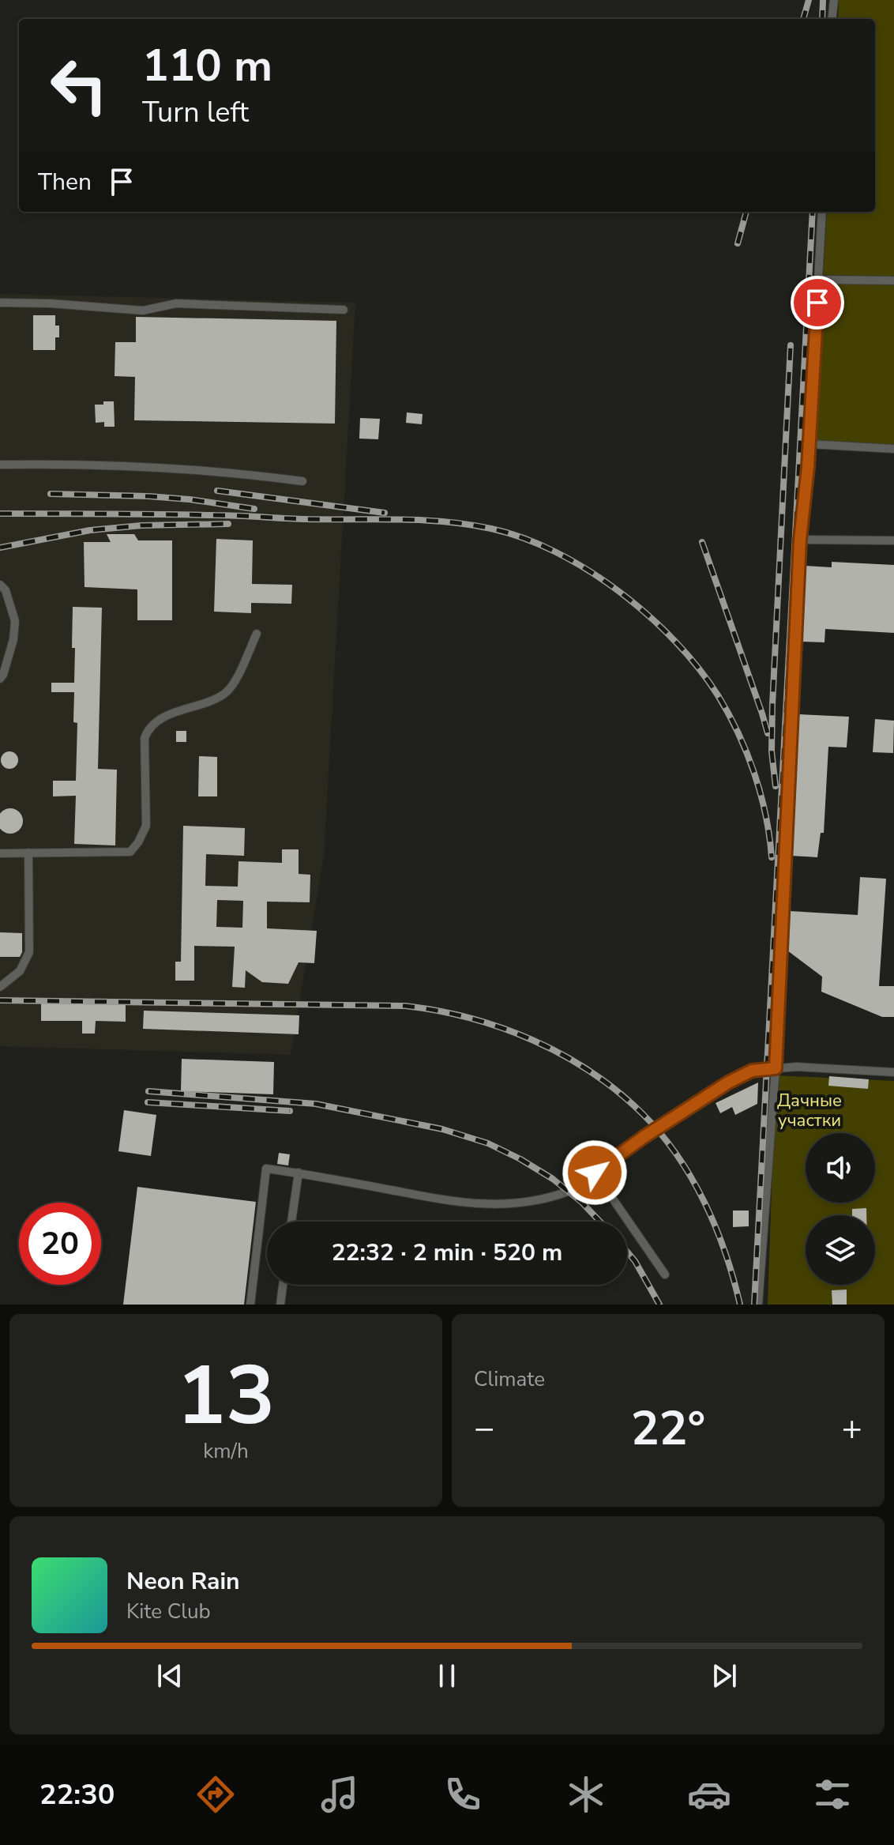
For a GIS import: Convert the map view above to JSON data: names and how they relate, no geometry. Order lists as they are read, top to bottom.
{
  "parks": ["Дачные участки"],
  "page": {
    "turn": ["110 m", "Turn left"],
    "then": "Then",
    "limit": "20",
    "trip": "22:32 · 2 min · 520 m",
    "tile": [
      ["13", "km/h"],
      "Climate"
    ],
    "heat": ["−", "22°", "+"],
    "song": ["Neon Rain", "Kite Club"],
    "tabs": "22:30"
  }
}
